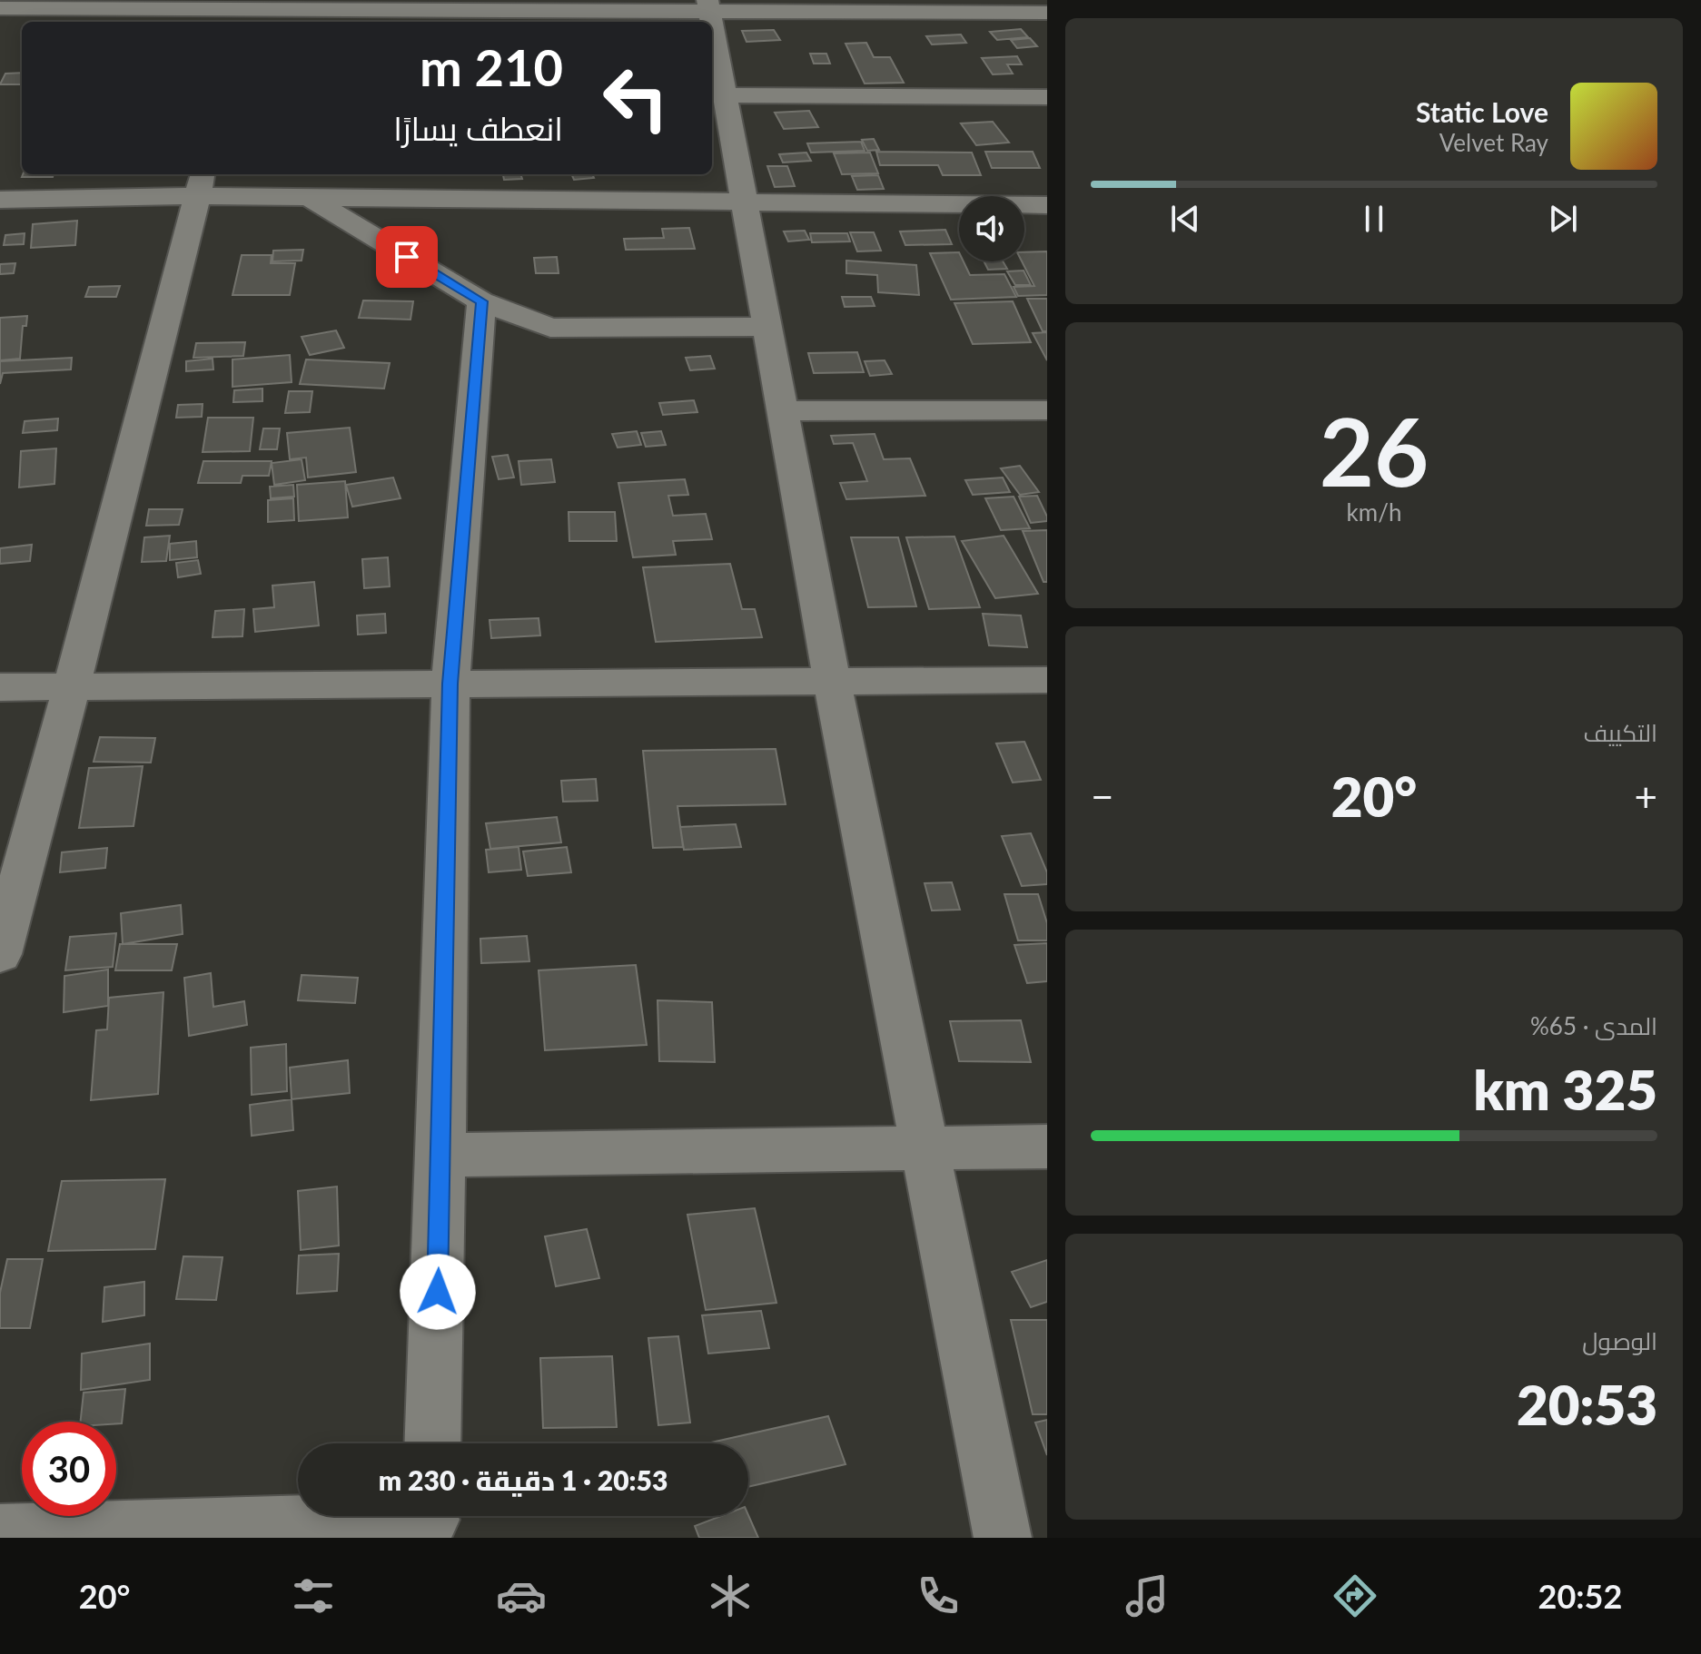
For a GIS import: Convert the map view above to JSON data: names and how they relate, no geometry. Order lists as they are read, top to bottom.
{
  "page": {
    "turn": ["210 m", "انعطف يسارًا"],
    "song": ["Static Love", "Velvet Ray"],
    "tile": [
      ["26", "km/h"],
      "التكييف",
      ["المدى · 65%", "325 km"],
      ["الوصول", "20:53"]
    ],
    "heat": ["−", "20°", "+"],
    "limit": "30",
    "trip": "20:53 · 1 دقيقة · 230 m",
    "tabs": ["20:52", "20°"]
  }
}
